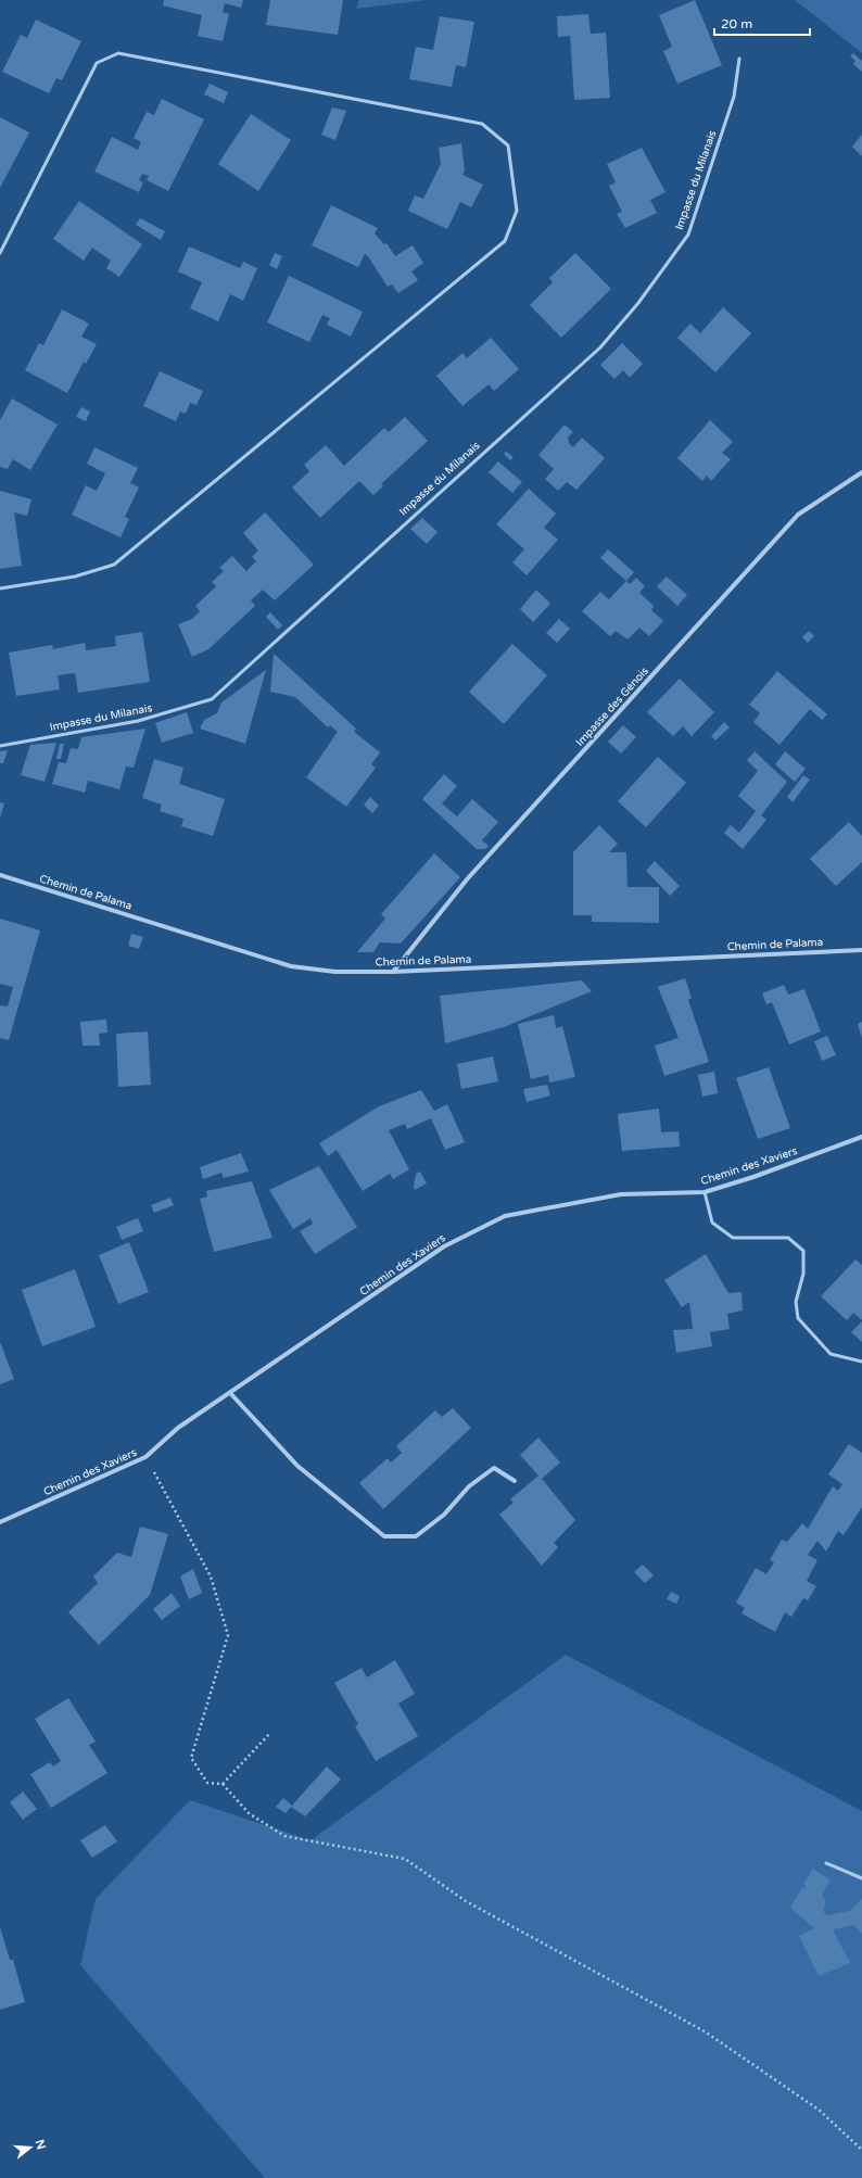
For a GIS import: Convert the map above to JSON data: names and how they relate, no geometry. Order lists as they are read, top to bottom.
{
  "streets": {
    "street": ["Impasse des Génois", "Chemin de Palama", "Chemin des Xaviers"],
    "lane": ["Impasse du Milanais"]
  },
  "crossings": [
    ["Impasse des Génois", "Chemin de Palama"]
  ],
  "scale_bar": "20 m",
  "north": "right"
}
